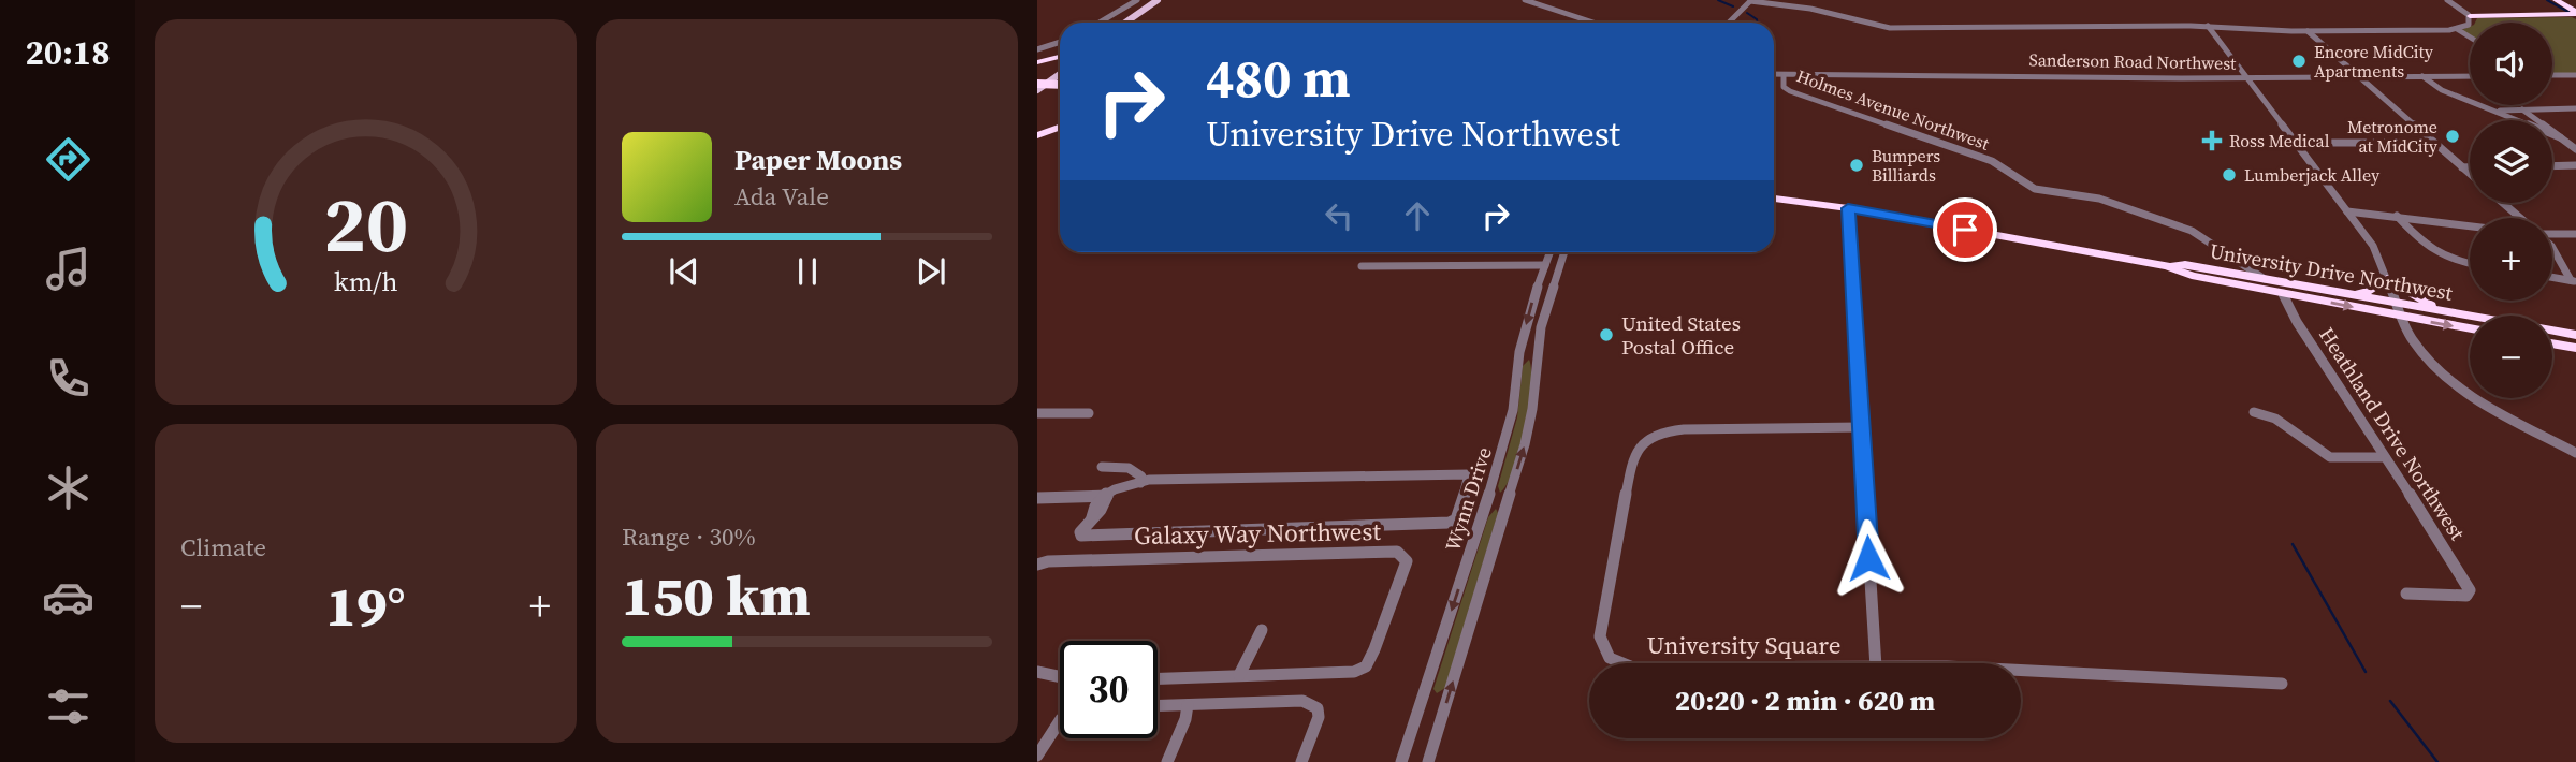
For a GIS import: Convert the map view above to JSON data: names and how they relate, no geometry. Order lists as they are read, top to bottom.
{
  "streets": {
    "highway": ["University Drive Northwest"],
    "street": [
      "Sanderson Road Northwest",
      "Holmes Avenue Northwest",
      "Heathland Drive Northwest",
      "Wynn Drive",
      "Galaxy Way Northwest",
      "University Square"
    ]
  },
  "crossings": [
    ["Sanderson Road Northwest", "Holmes Avenue Northwest"],
    ["Holmes Avenue Northwest", "University Drive Northwest"],
    ["University Drive Northwest", "Heathland Drive Northwest"]
  ],
  "places": {
    "other": [
      "Encore MidCity Apartments",
      "Metronome at MidCity",
      "Bumpers Billiards",
      "Lumberjack Alley",
      "United States Postal Office"
    ],
    "health": ["Ross Medical"]
  },
  "page": {
    "tabs": "20:18",
    "map_buttons": ["+", "−"],
    "turn": ["480 m", "University Drive Northwest"],
    "song": ["Paper Moons", "Ada Vale"],
    "tile": [
      "Climate",
      ["Range · 30%", "150 km"]
    ],
    "heat": ["−", "19°", "+"],
    "limit": "30",
    "trip": "20:20 · 2 min · 620 m",
    "gauge": ["20", "km/h"]
  }
}
